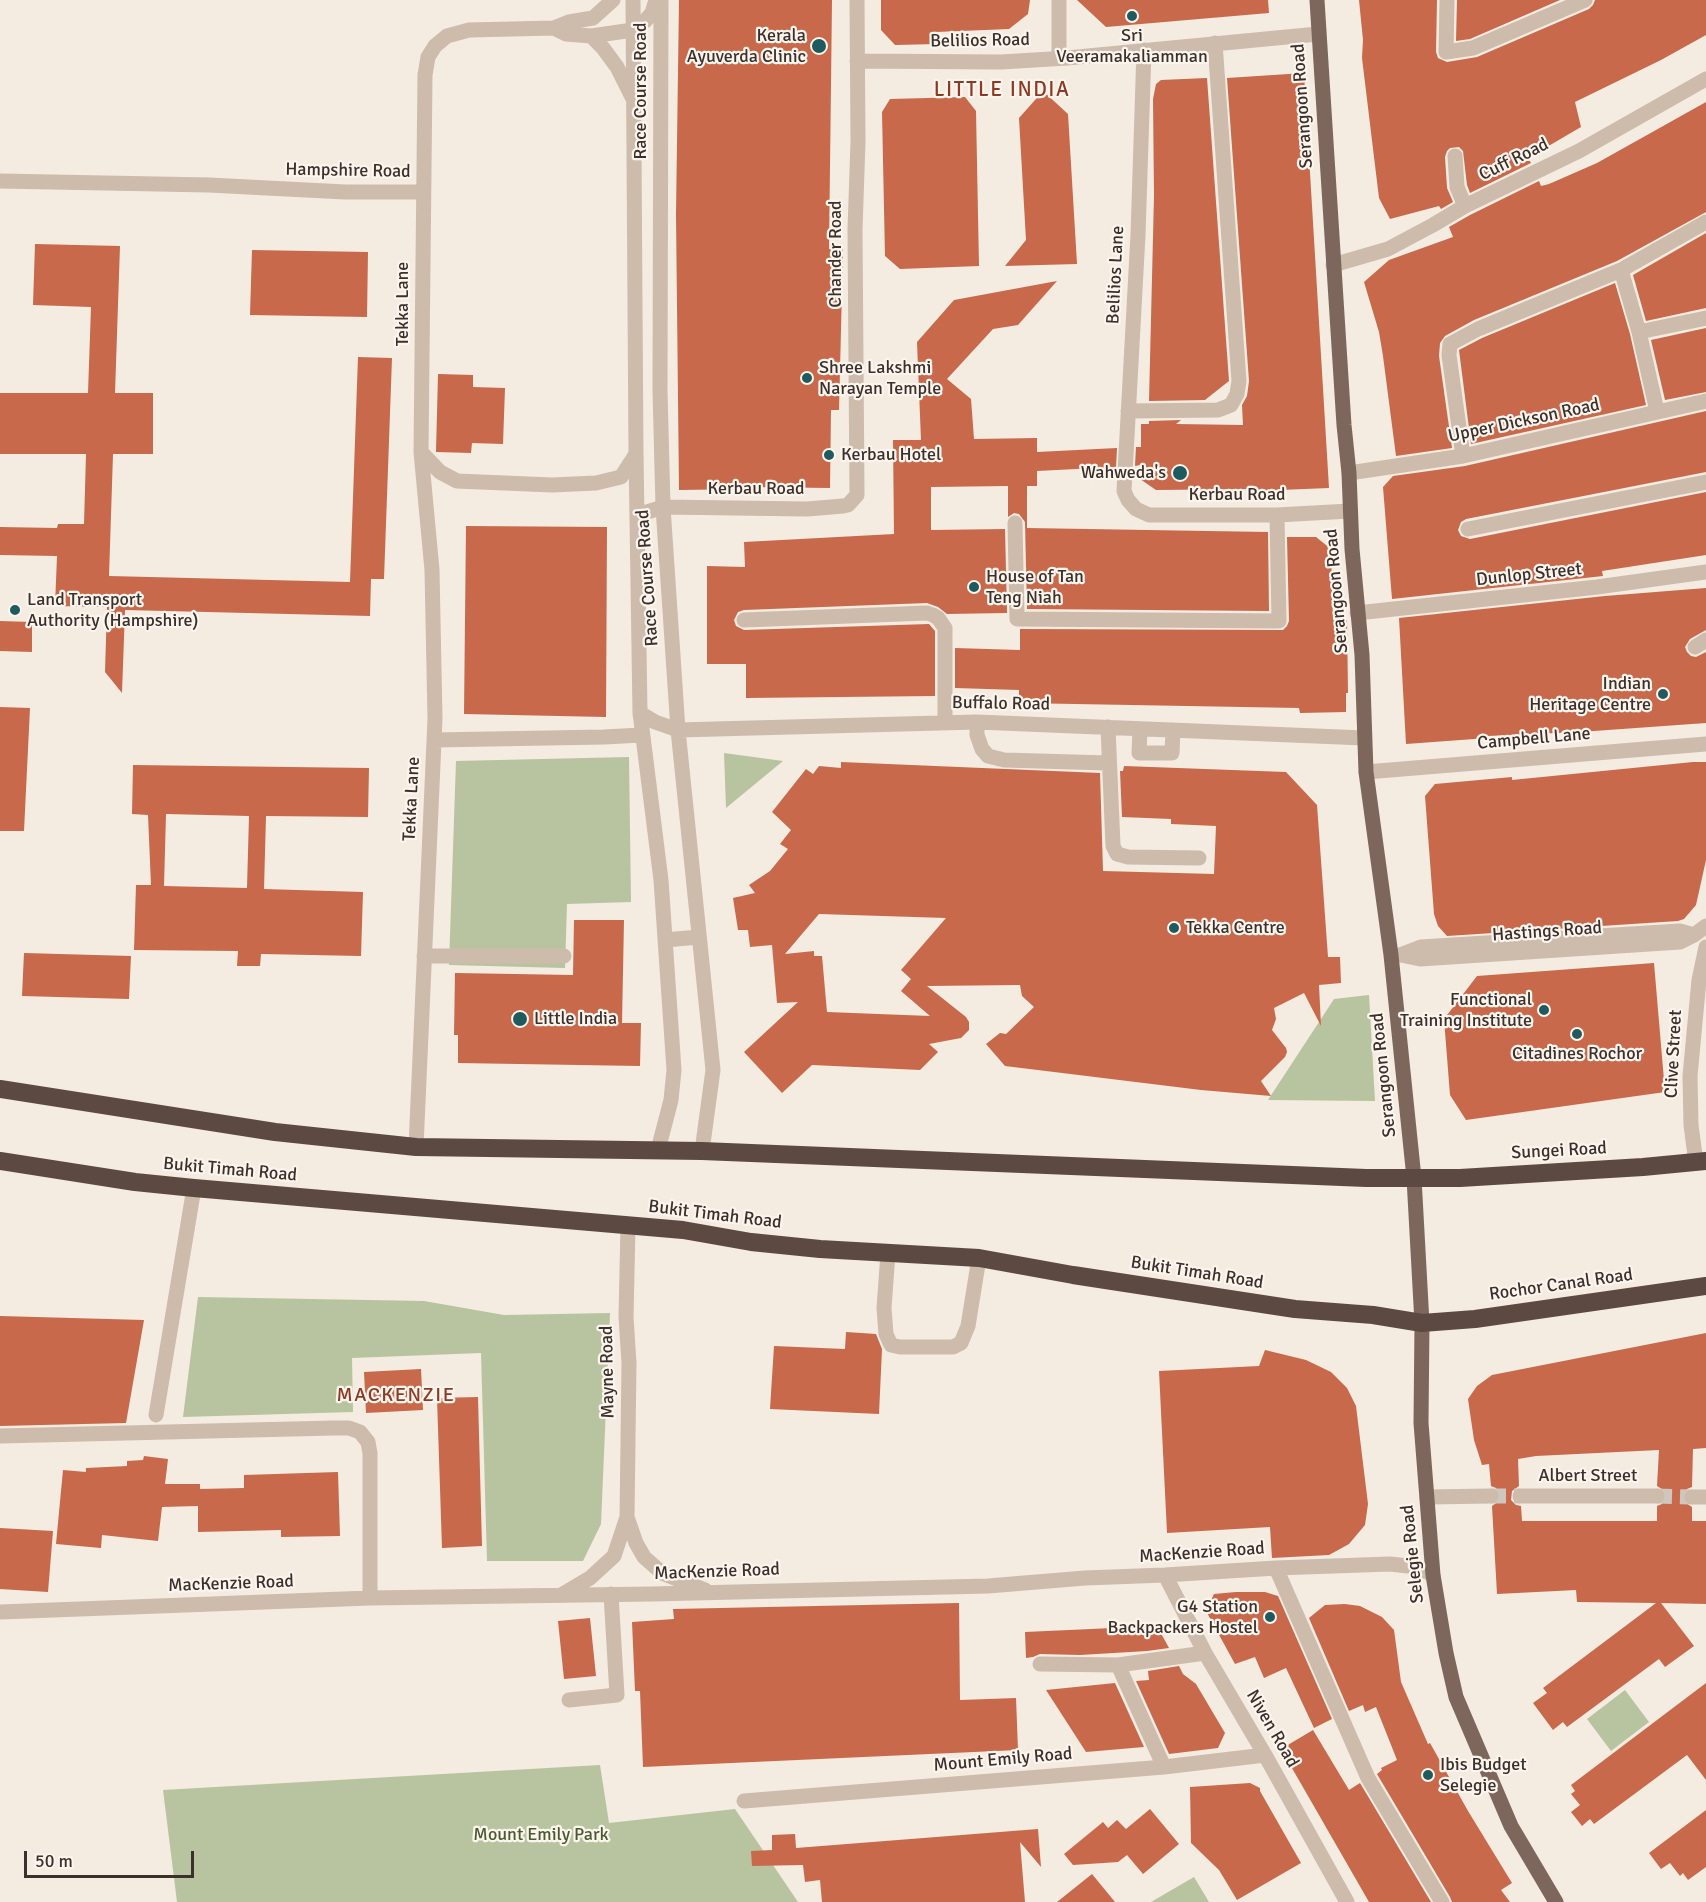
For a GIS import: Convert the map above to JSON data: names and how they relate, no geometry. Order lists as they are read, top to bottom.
{
  "streets": {
    "highway": ["Sungei Road", "Bukit Timah Road", "Rochor Canal Road"],
    "main road": ["Serangoon Road", "Selegie Road"],
    "street": [
      "Belilios Road",
      "Race Course Road",
      "Cuff Road",
      "Hampshire Road",
      "Chander Road",
      "Belilios Lane",
      "Tekka Lane",
      "Upper Dickson Road",
      "Kerbau Road",
      "Dunlop Street",
      "Buffalo Road",
      "Campbell Lane",
      "Hastings Road",
      "Clive Street",
      "Mayne Road",
      "Albert Street",
      "MacKenzie Road",
      "Niven Road",
      "Mount Emily Road"
    ]
  },
  "crossings": [
    ["Belilios Road", "Serangoon Road"],
    ["Belilios Road", "Chander Road"],
    ["Belilios Road", "Belilios Lane"],
    ["Race Course Road", "Kerbau Road"],
    ["Race Course Road", "Buffalo Road"],
    ["Serangoon Road", "Cuff Road"],
    ["Serangoon Road", "Upper Dickson Road"],
    ["Serangoon Road", "Kerbau Road"],
    ["Serangoon Road", "Dunlop Street"],
    ["Serangoon Road", "Buffalo Road"],
    ["Serangoon Road", "Campbell Lane"],
    ["Serangoon Road", "Hastings Road"],
    ["Serangoon Road", "Sungei Road"],
    ["Serangoon Road", "Selegie Road"],
    ["Hampshire Road", "Tekka Lane"],
    ["Chander Road", "Kerbau Road"],
    ["Belilios Lane", "Kerbau Road"],
    ["Clive Street", "Sungei Road"],
    ["Sungei Road", "Selegie Road"],
    ["Bukit Timah Road", "Rochor Canal Road"],
    ["Bukit Timah Road", "Mayne Road"],
    ["Bukit Timah Road", "Selegie Road"],
    ["Rochor Canal Road", "Selegie Road"],
    ["Mayne Road", "MacKenzie Road"],
    ["MacKenzie Road", "Selegie Road"],
    ["MacKenzie Road", "Niven Road"],
    ["Niven Road", "Mount Emily Road"]
  ],
  "districts": ["LITTLE INDIA", "MACKENZIE"],
  "parks": ["Mount Emily Park"],
  "places": [
    "Sri Veeramakaliamman",
    "Kerala Ayuverda Clinic",
    "Shree Lakshmi Narayan Temple",
    "Kerbau Hotel",
    "Wahweda's",
    "House of Tan Teng Niah",
    "Land Transport Authority (Hampshire)",
    "Indian Heritage Centre",
    "Tekka Centre",
    "Functional Training Institute",
    "Little India",
    "Citadines Rochor",
    "G4 Station Backpackers Hostel",
    "Ibis Budget Selegie"
  ],
  "scale_bar": "50 m"
}
